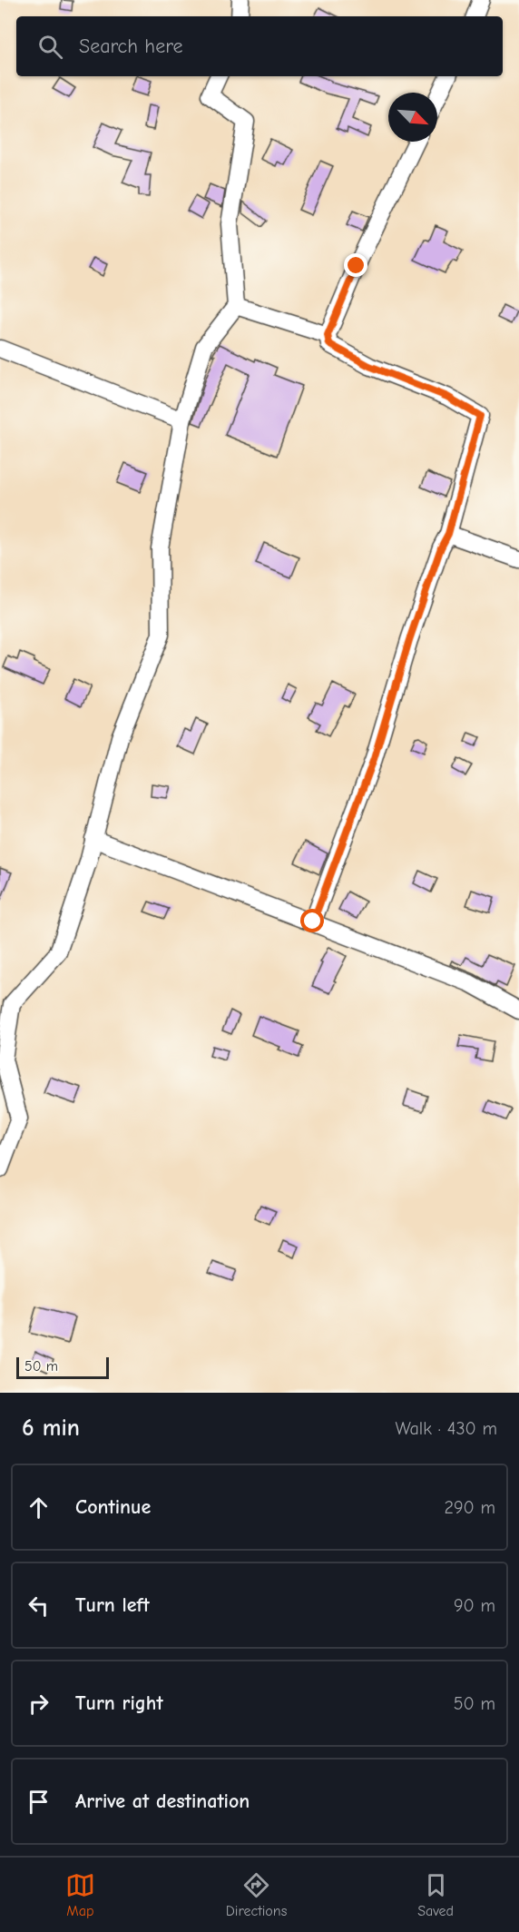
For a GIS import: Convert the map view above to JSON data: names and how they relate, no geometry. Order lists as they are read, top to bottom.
{
  "scale_bar": "50 m",
  "north": "bottom right",
  "page": {
    "search": "Search here",
    "scale": "50 m",
    "heading": ["6 min", "Walk · 430 m"],
    "list": [
      ["Continue", "290 m"],
      ["Turn left", "90 m"],
      ["Turn right", "50 m"],
      "Arrive at destination"
    ],
    "nav": ["Map", "Directions", "Saved"]
  }
}
